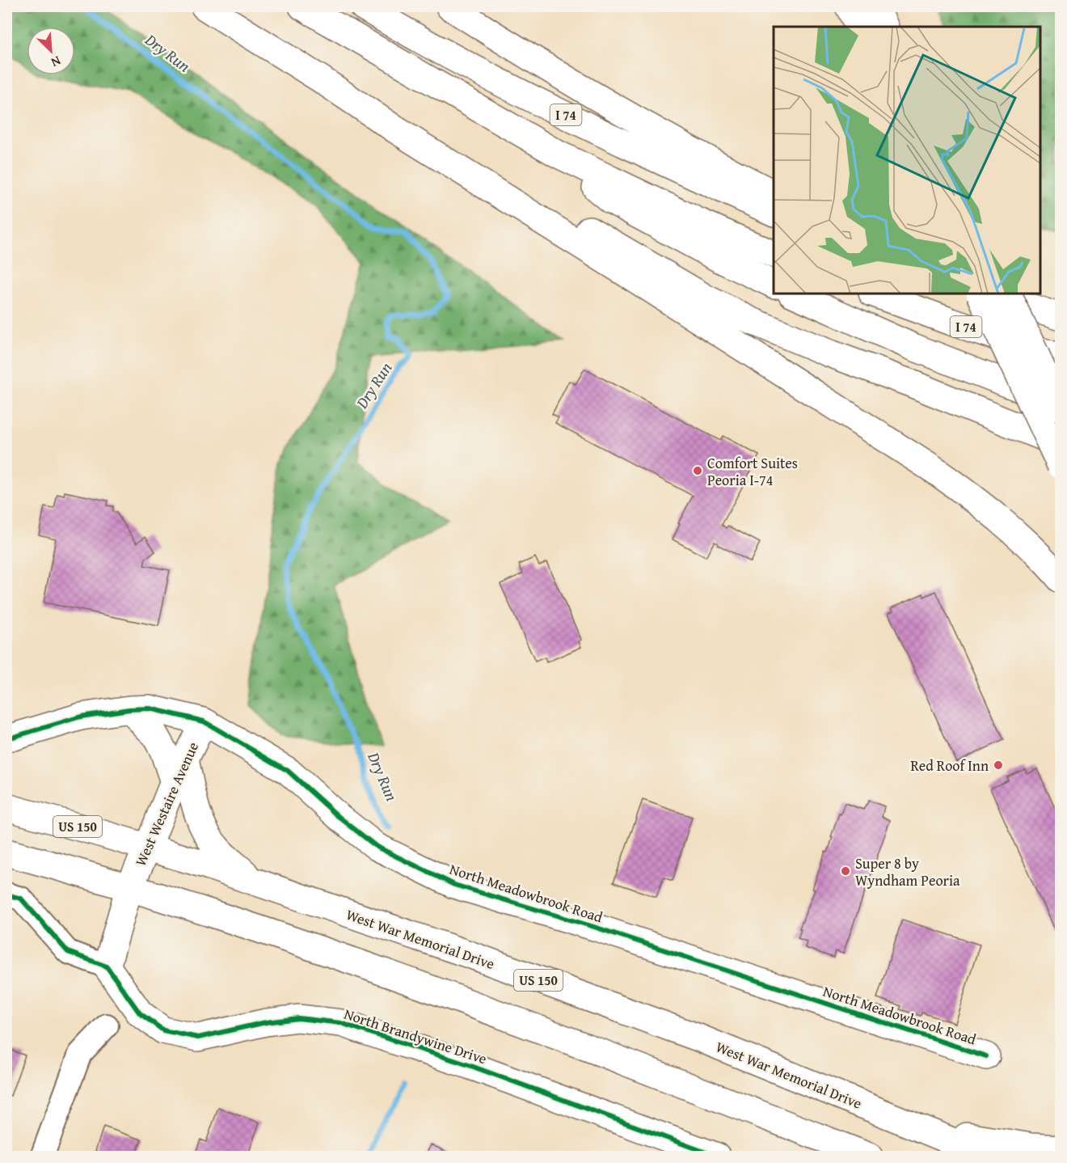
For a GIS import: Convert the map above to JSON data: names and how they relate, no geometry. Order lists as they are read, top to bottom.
{
  "streets": {
    "main road": [
      "I 74",
      "West Westaire Avenue",
      "US 150",
      "North Meadowbrook Road",
      "West War Memorial Drive",
      "North Brandywine Drive"
    ]
  },
  "crossings": [
    ["West Westaire Avenue", "North Meadowbrook Road"],
    ["West Westaire Avenue", "West War Memorial Drive"]
  ],
  "water": ["Dry Run"],
  "places": ["Comfort Suites Peoria I-74", "Red Roof Inn", "Super 8 by Wyndham Peoria"],
  "north": "bottom right"
}
